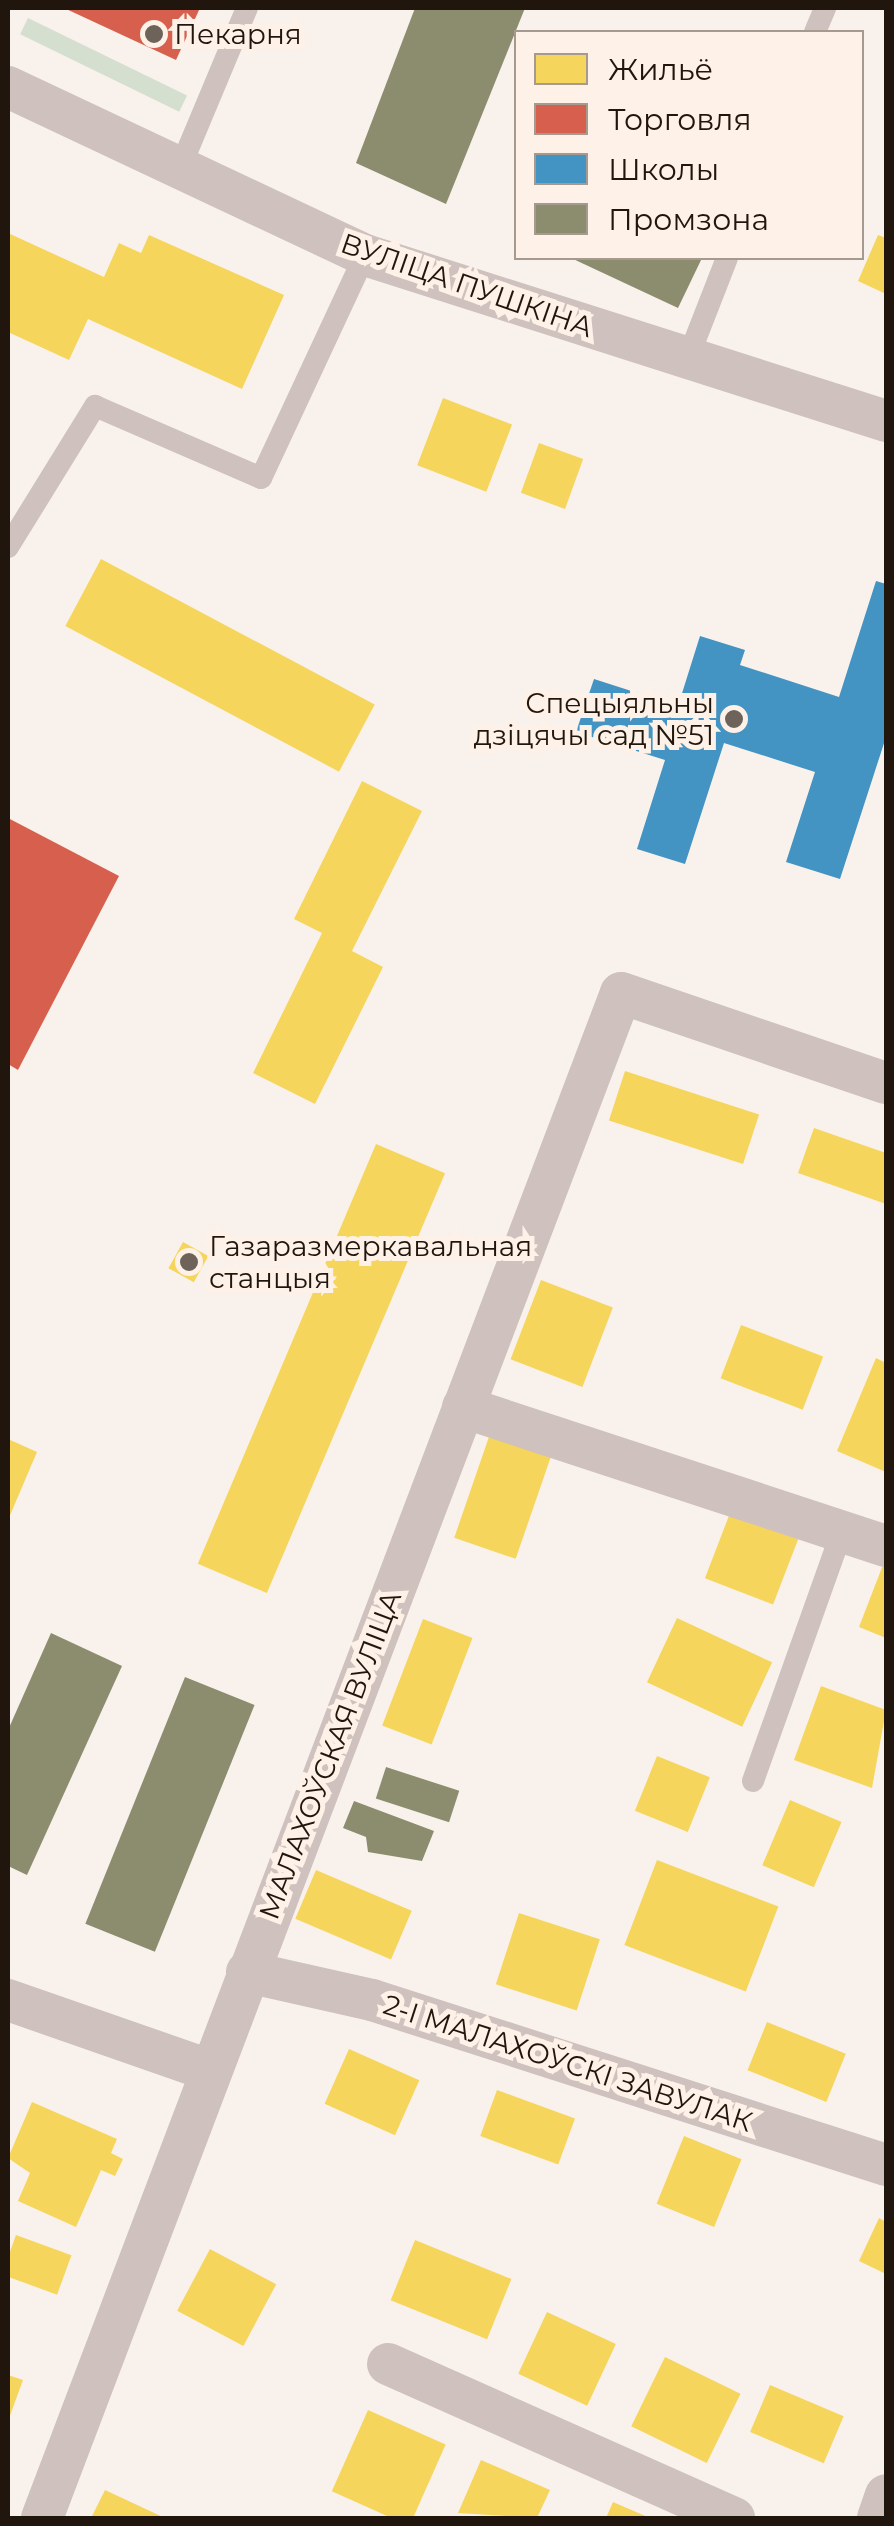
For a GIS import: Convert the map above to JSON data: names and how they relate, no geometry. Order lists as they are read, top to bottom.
{
  "streets": {
    "street": ["ВУЛІЦА ПУШКІНА", "МАЛАХОЎСКАЯ ВУЛІЦА", "2-І МАЛАХОЎСКІ ЗАВУЛАК"]
  },
  "crossings": [
    ["МАЛАХОЎСКАЯ ВУЛІЦА", "2-І МАЛАХОЎСКІ ЗАВУЛАК"]
  ],
  "places": ["Пекарня", "Спецыяльны дзіцячы сад №51", "Газаразмеркавальная станцыя"],
  "legend": [
    "Жильё",
    "Торговля",
    "Школы",
    "Промзона"
  ]
}
